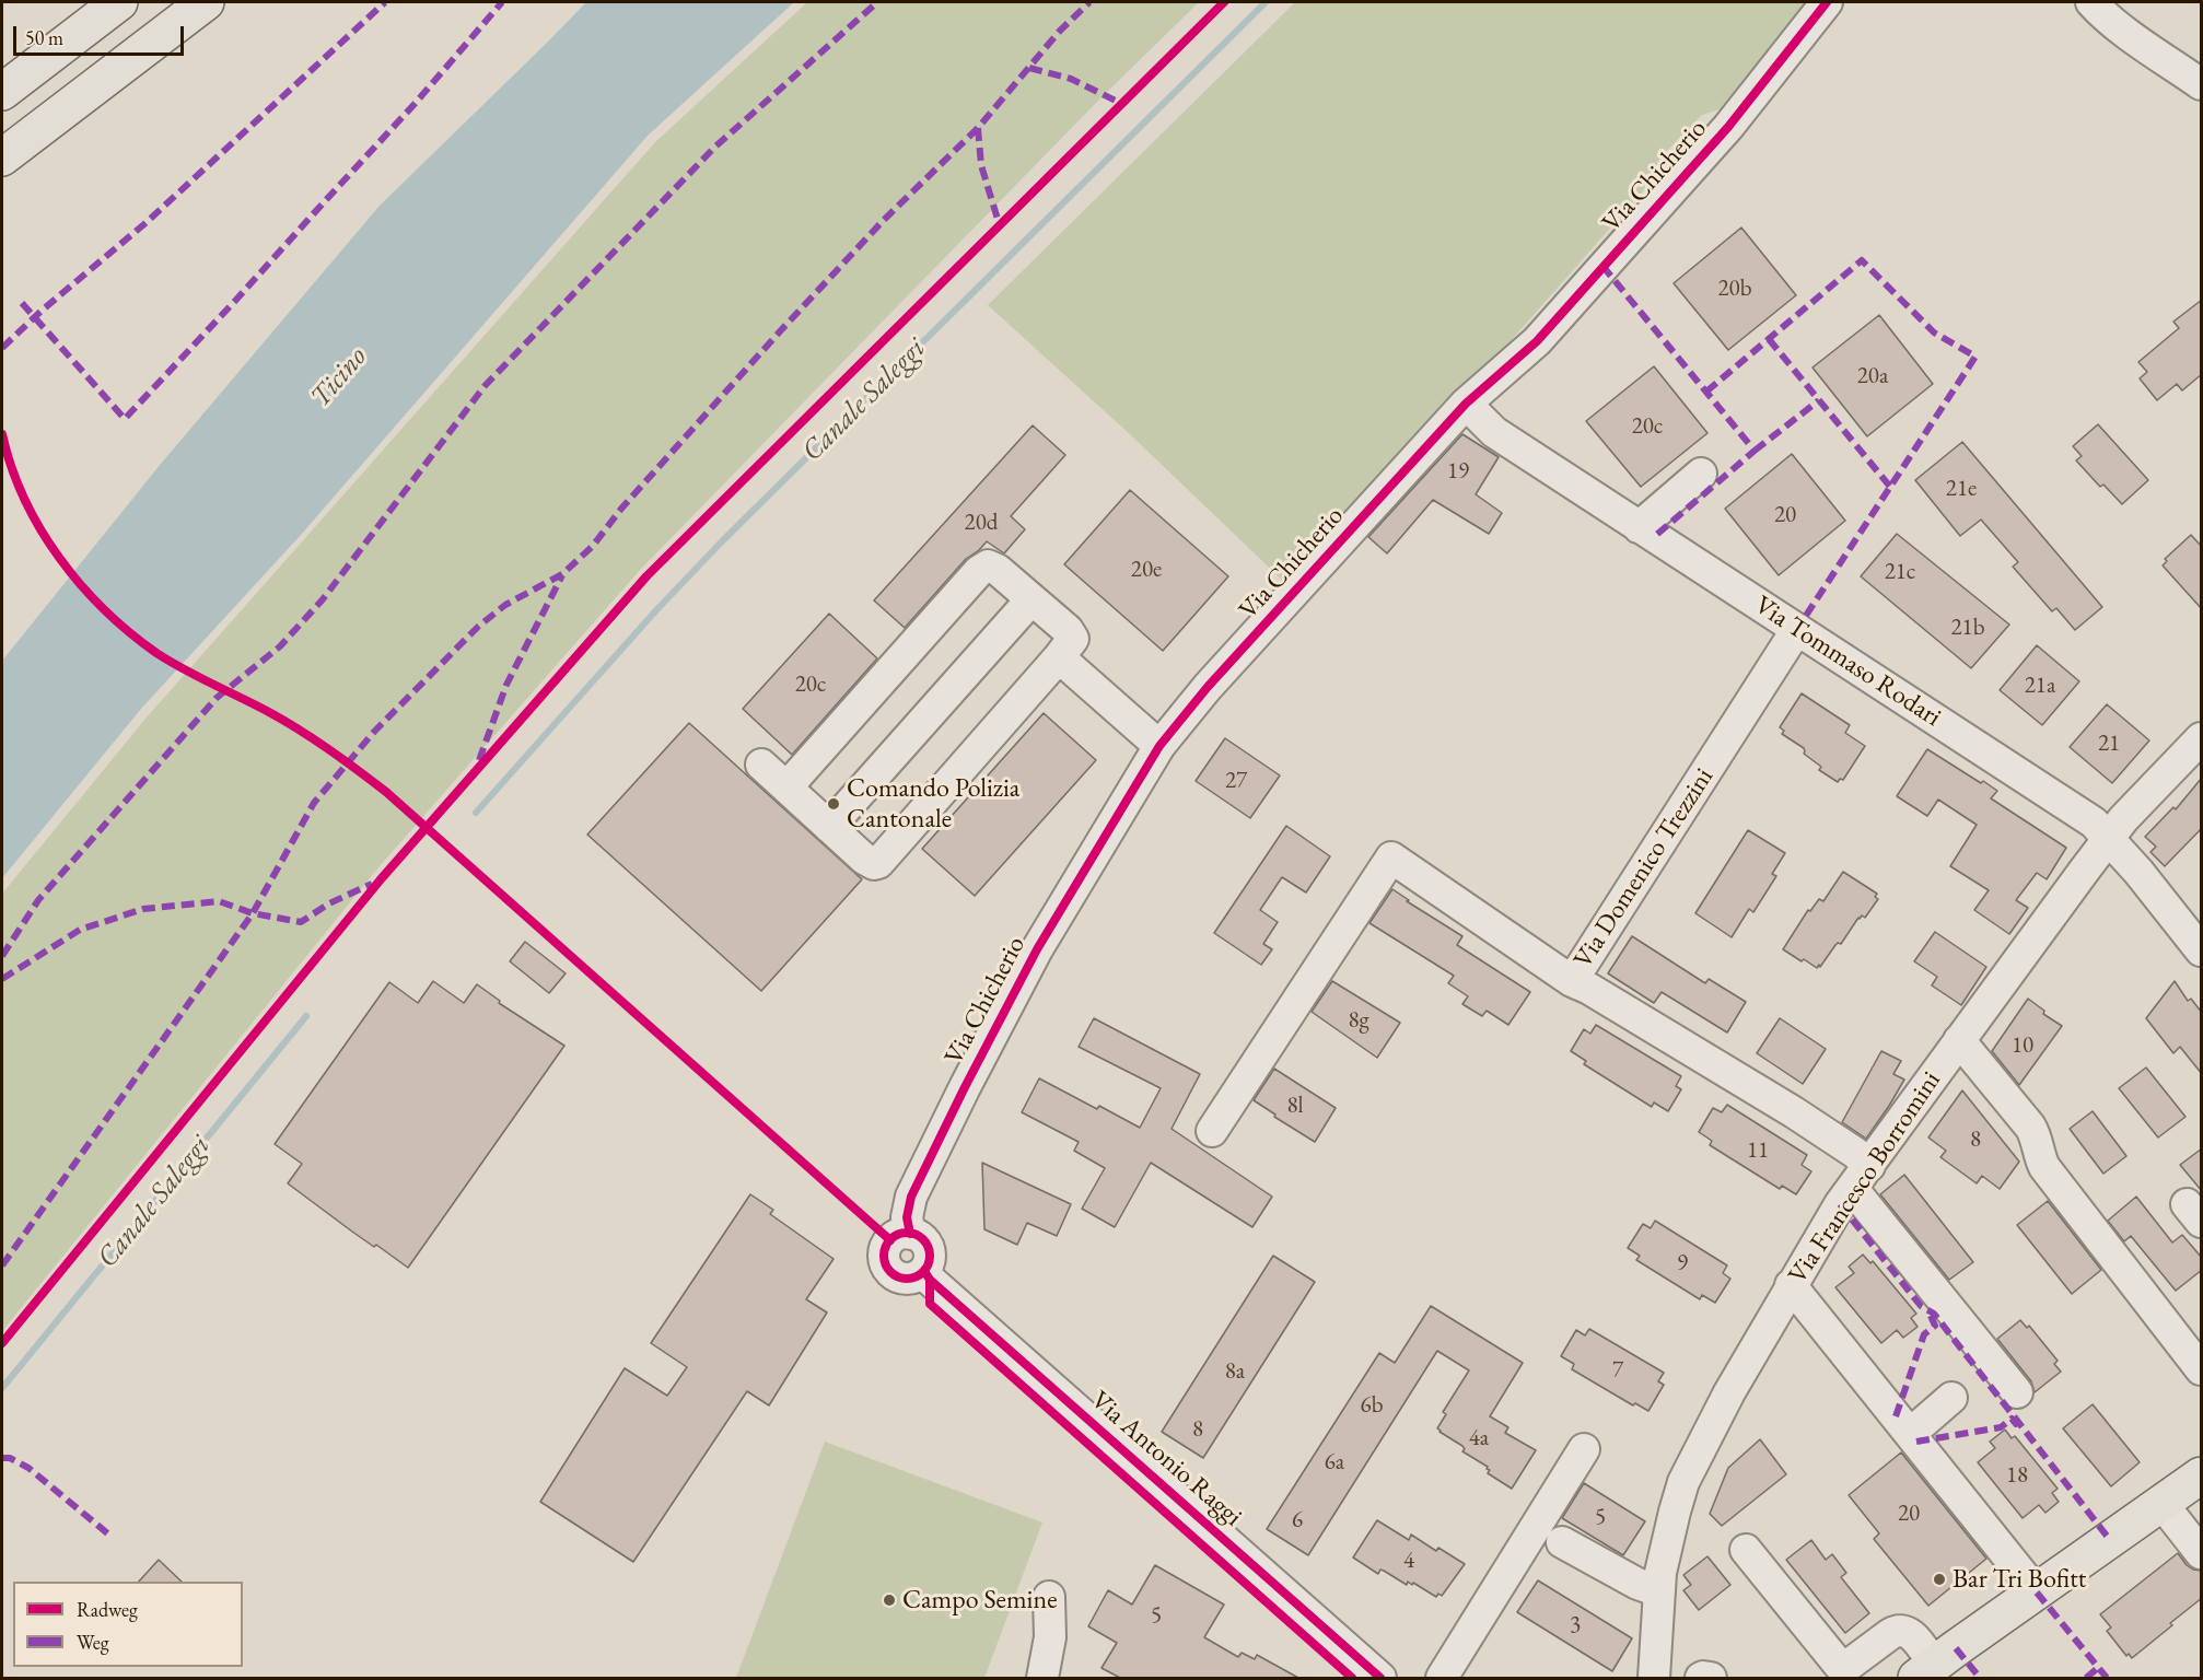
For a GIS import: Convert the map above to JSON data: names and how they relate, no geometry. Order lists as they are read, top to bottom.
{
  "streets": {
    "street": [
      "Via Chicherio",
      "Via Tommaso Rodari",
      "Via Domenico Trezzini",
      "Via Francesco Borromini",
      "Via Antonio Raggi"
    ]
  },
  "crossings": [
    ["Via Chicherio", "Via Tommaso Rodari"],
    ["Via Chicherio", "Via Antonio Raggi"],
    ["Via Tommaso Rodari", "Via Domenico Trezzini"],
    ["Via Tommaso Rodari", "Via Francesco Borromini"]
  ],
  "water": ["Ticino", "Canale Saleggi"],
  "places": ["Comando Polizia Cantonale", "Bar Tri Bofitt", "Campo Semine"],
  "house_numbers": [
    "20b",
    "20a",
    "20c",
    "19",
    "21e",
    "20",
    "20d",
    "20e",
    "21c",
    "21b",
    "20c",
    "21a",
    "21",
    "27",
    "8g",
    "10",
    "8l",
    "8",
    "11",
    "9",
    "7",
    "8a",
    "6b",
    "8",
    "4a",
    "6a",
    "18",
    "20",
    "5",
    "6",
    "4",
    "5",
    "3"
  ],
  "legend": ["Radweg", "Weg"],
  "scale_bar": "50 m"
}
